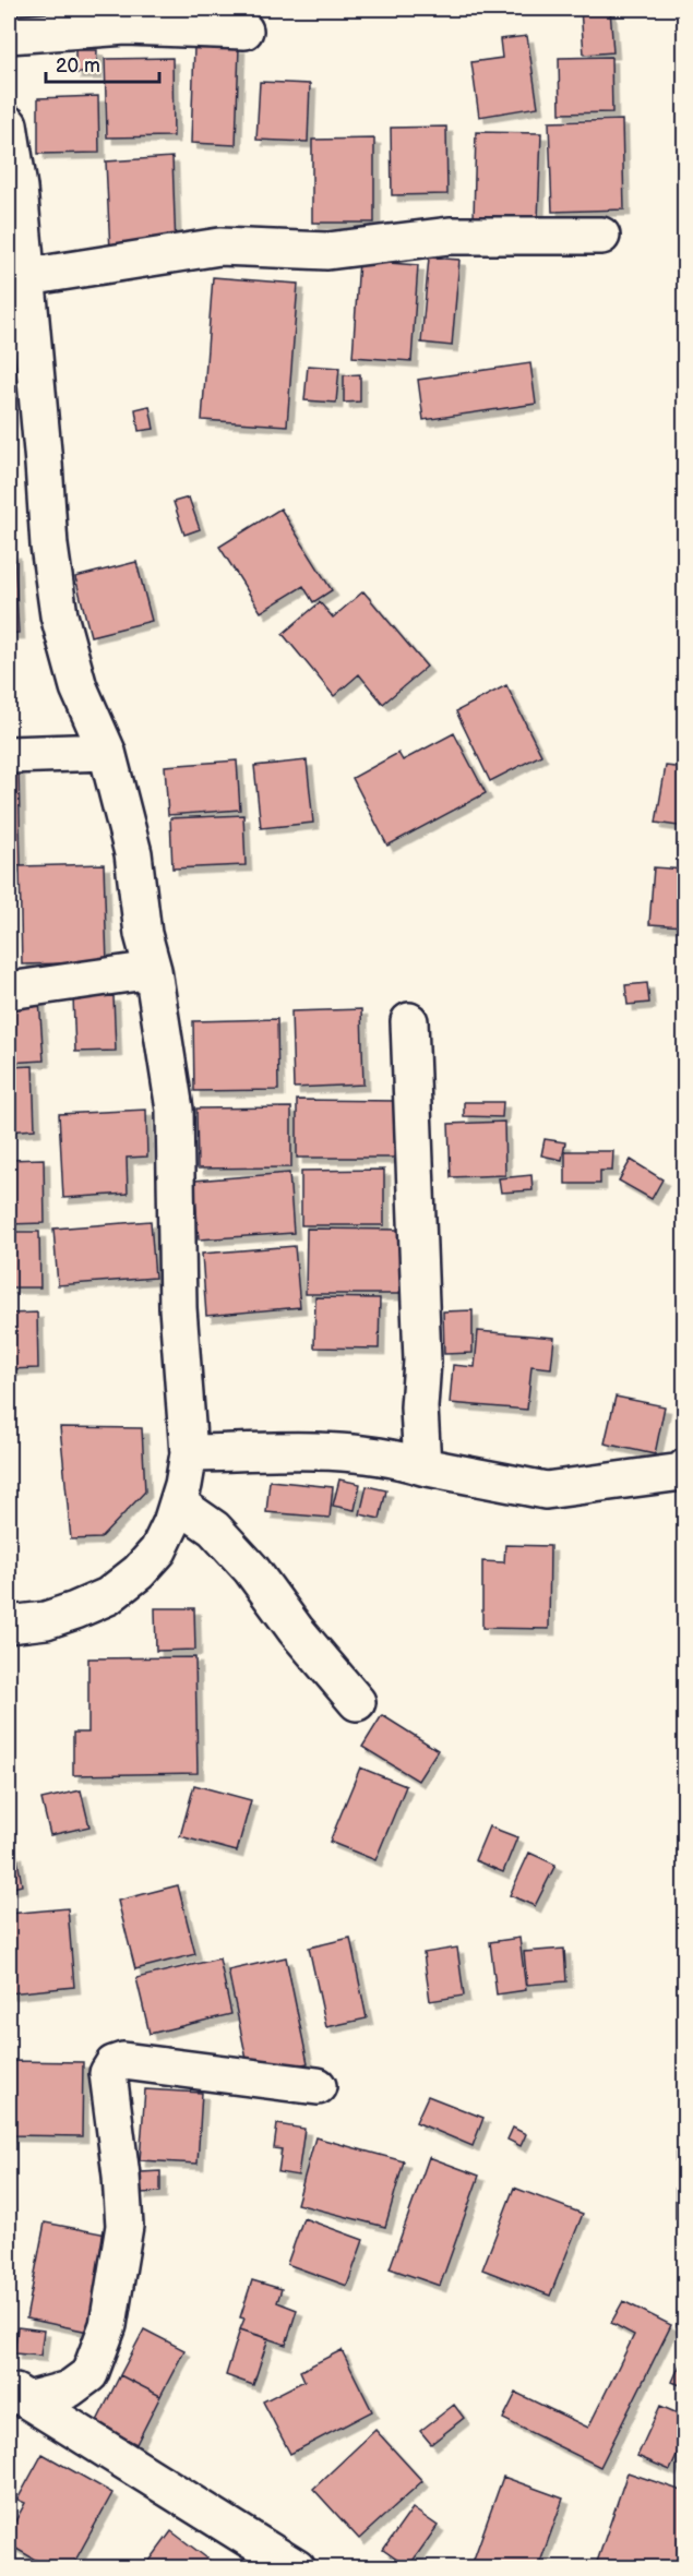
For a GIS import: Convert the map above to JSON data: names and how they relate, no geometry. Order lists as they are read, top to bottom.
{
  "scale_bar": "20 m"
}
